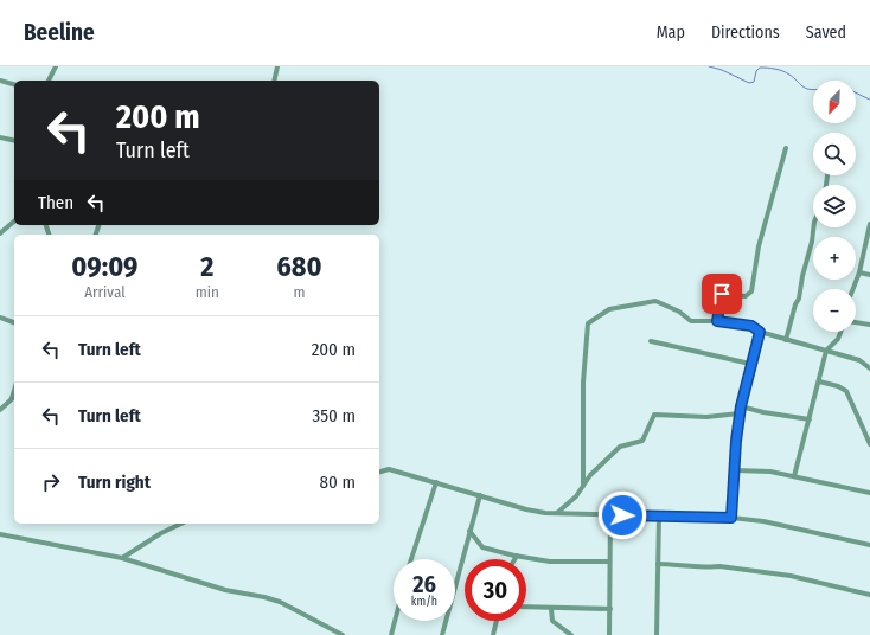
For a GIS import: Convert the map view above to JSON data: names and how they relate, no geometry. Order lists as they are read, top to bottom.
{
  "north": "bottom left",
  "page": {
    "header": "Beeline",
    "nav": ["Map", "Directions", "Saved"],
    "map_buttons": ["+", "−"],
    "turn": ["200 m", "Turn left"],
    "then": "Then",
    "eta": [
      "09:09",
      "Arrival",
      "2",
      "min",
      "680",
      "m"
    ],
    "list": [
      {
        "name": "Turn left",
        "value": "200 m"
      },
      {
        "name": "Turn left",
        "value": "350 m"
      },
      {
        "name": "Turn right",
        "value": "80 m"
      }
    ],
    "speed": "26 km/h",
    "limit": "30"
  }
}
